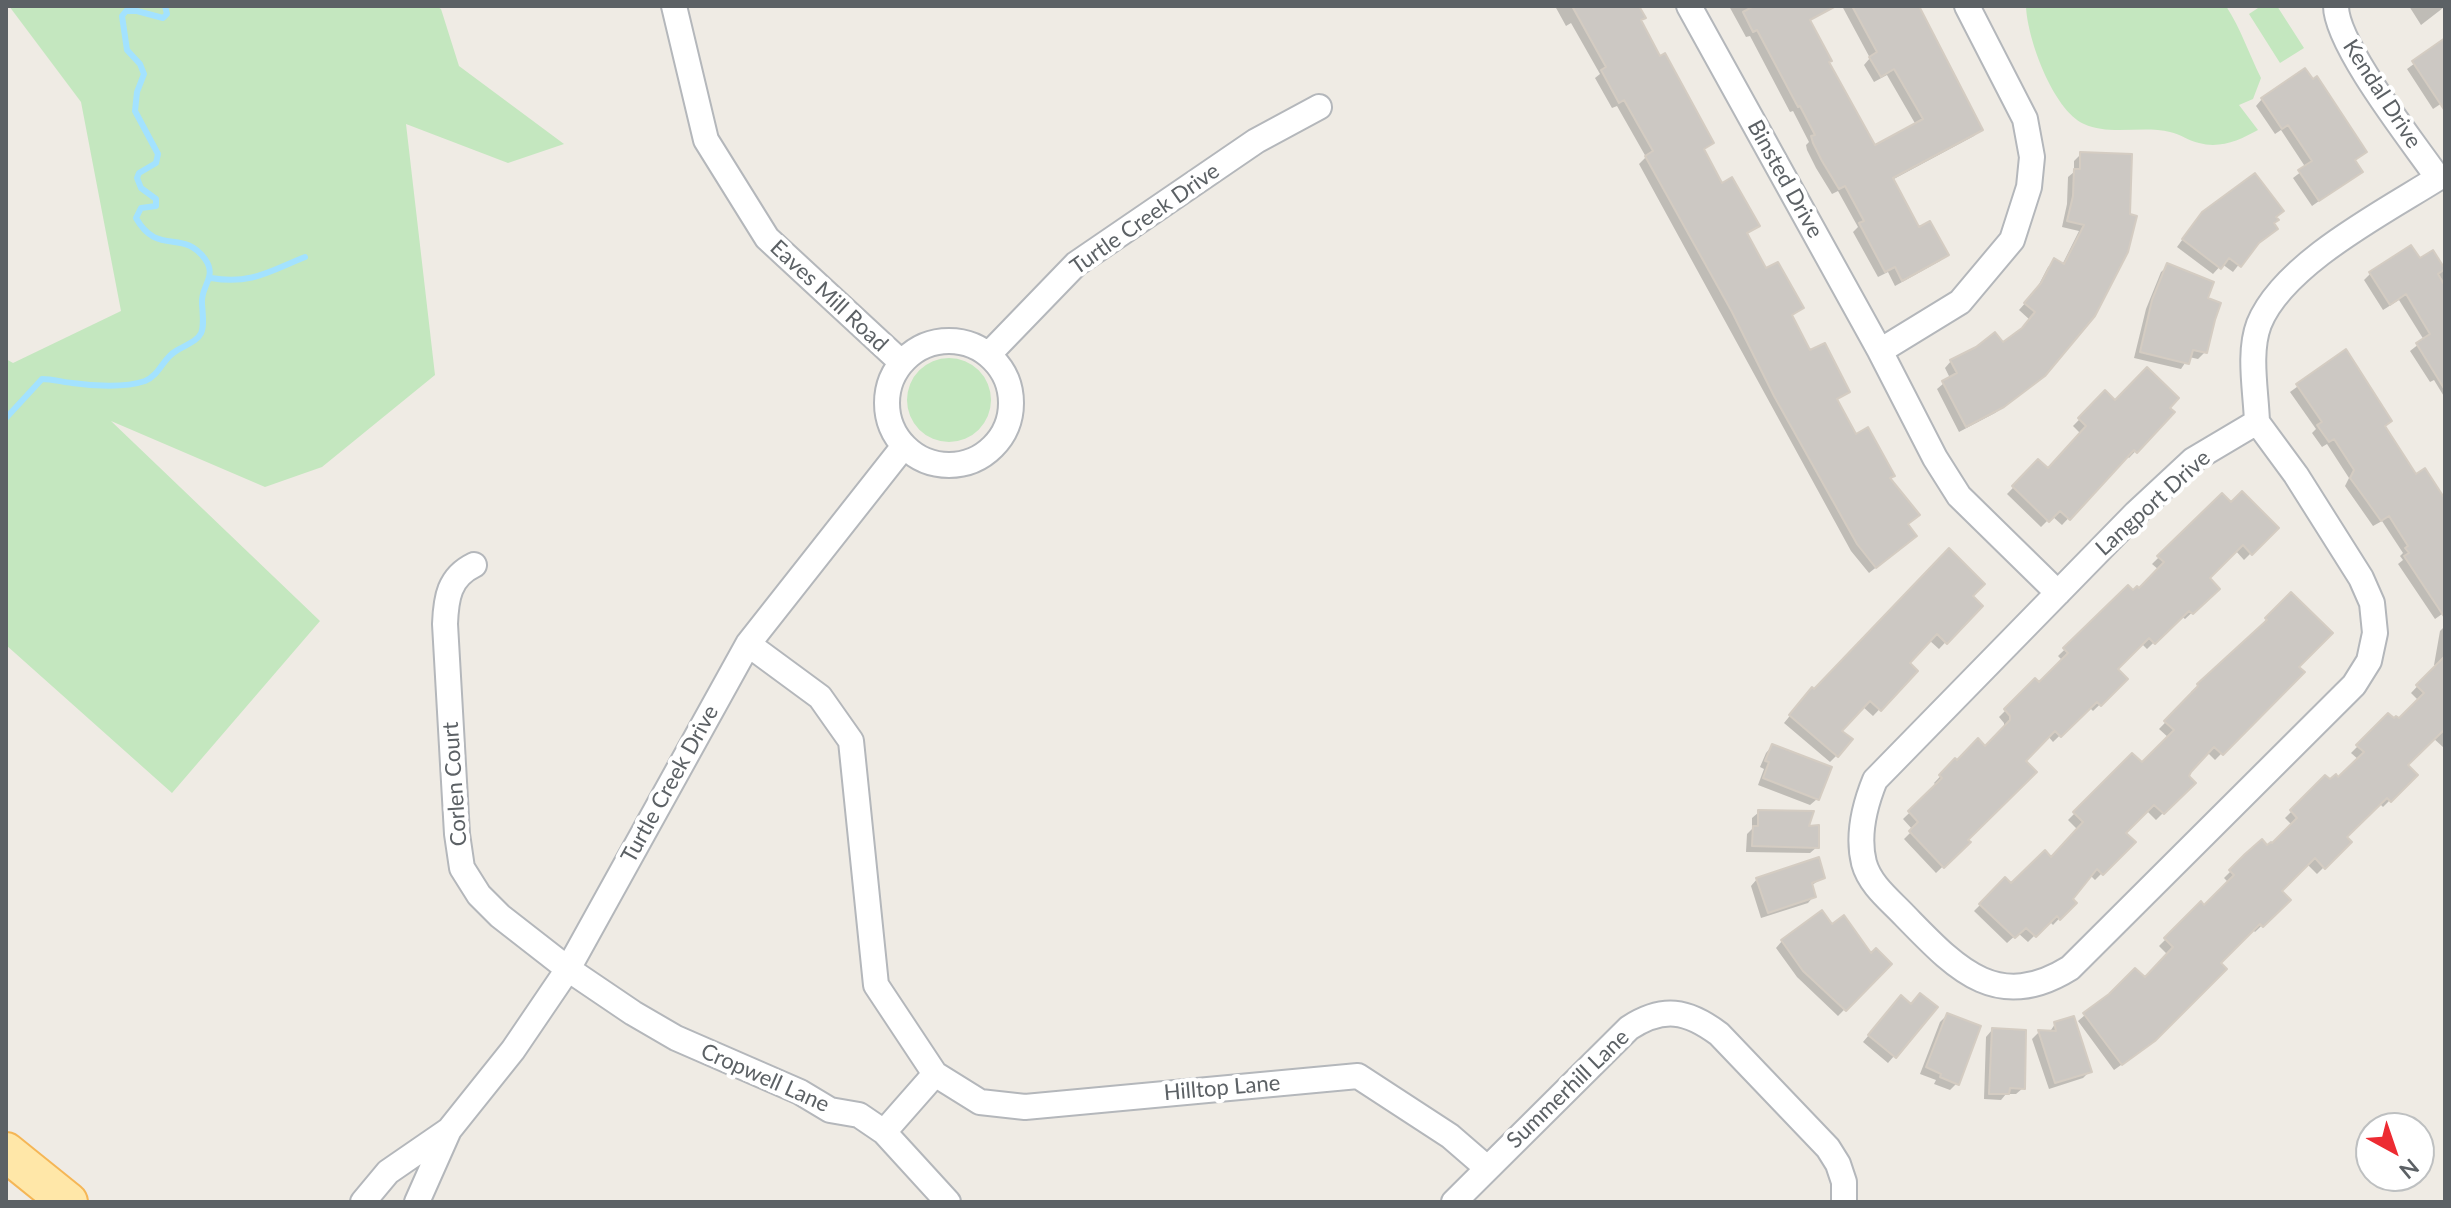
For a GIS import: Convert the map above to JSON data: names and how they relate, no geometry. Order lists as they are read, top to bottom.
{
  "streets": {
    "street": [
      "Kendal Drive",
      "Binsted Drive",
      "Turtle Creek Drive",
      "Eaves Mill Road",
      "Langport Drive",
      "Corlen Court",
      "Cropwell Lane",
      "Hilltop Lane",
      "Summerhill Lane"
    ]
  },
  "crossings": [
    ["Binsted Drive", "Langport Drive"],
    ["Turtle Creek Drive", "Eaves Mill Road"],
    ["Turtle Creek Drive", "Corlen Court"],
    ["Turtle Creek Drive", "Cropwell Lane"],
    ["Turtle Creek Drive", "Hilltop Lane"],
    ["Corlen Court", "Cropwell Lane"],
    ["Hilltop Lane", "Summerhill Lane"]
  ],
  "north": "bottom right"
}
